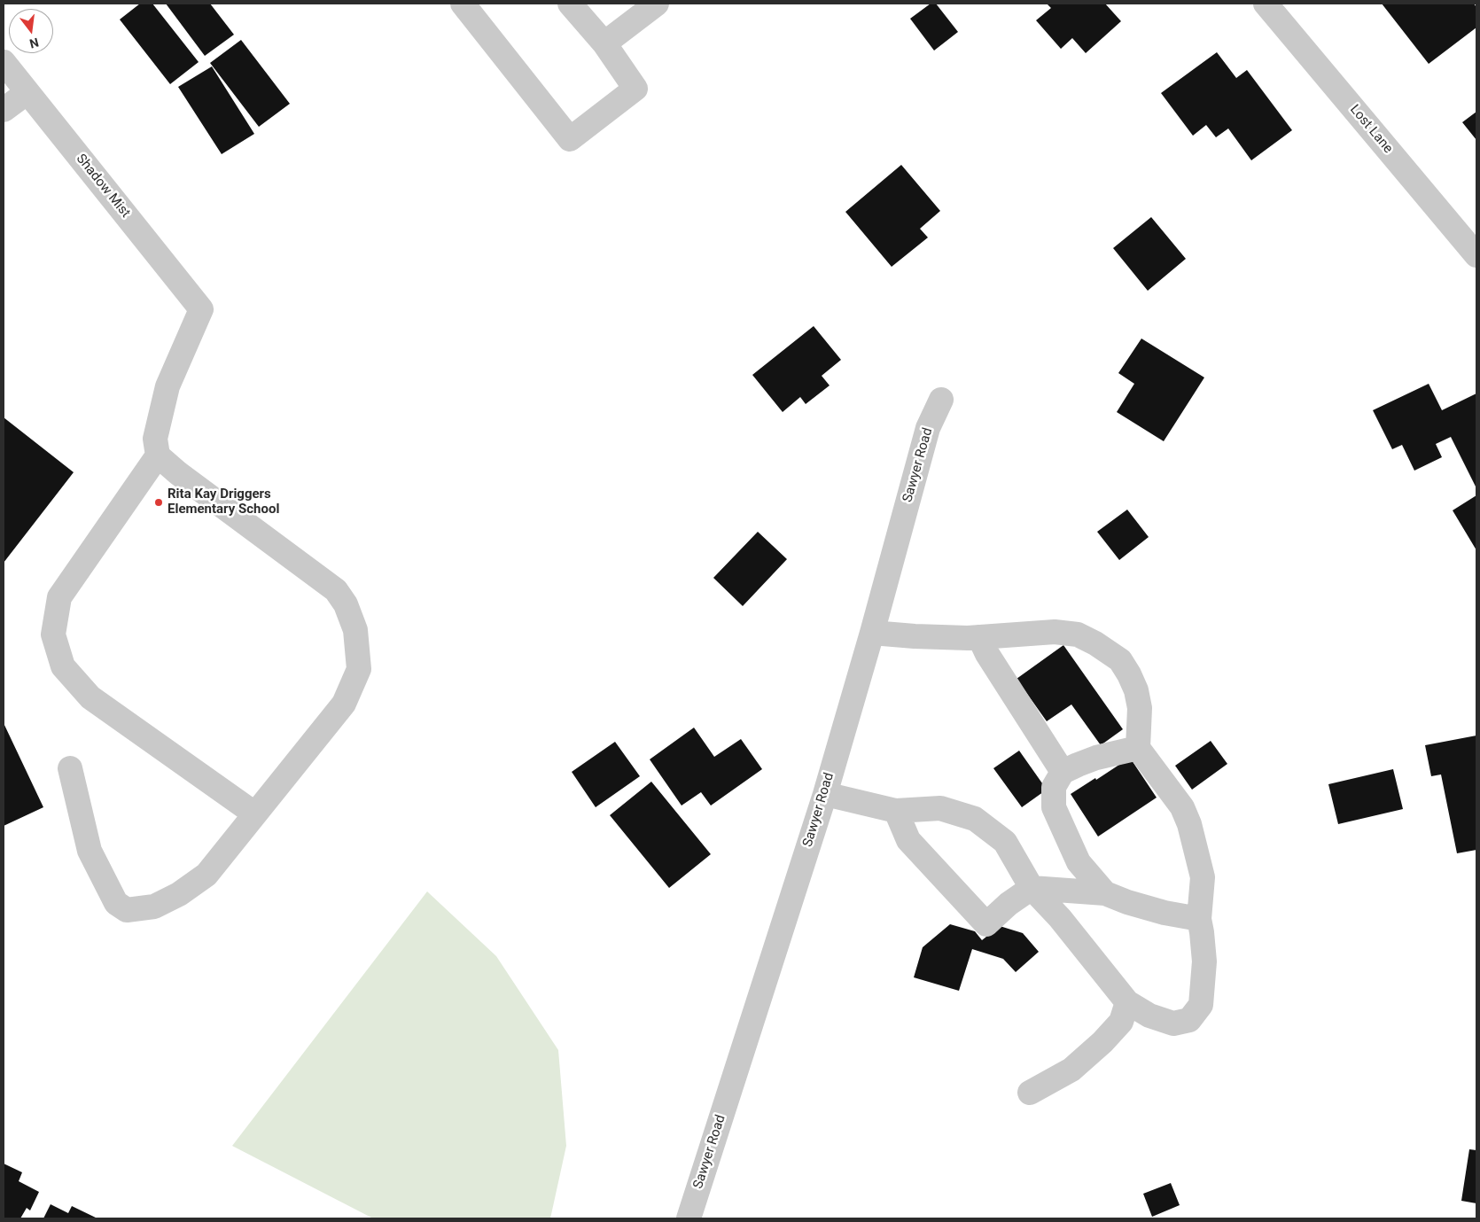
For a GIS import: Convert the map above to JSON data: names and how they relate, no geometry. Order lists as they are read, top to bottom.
{
  "streets": {
    "street": ["Lost Lane", "Shadow Mist", "Sawyer Road"]
  },
  "places": ["Rita Kay Driggers Elementary School"],
  "north": "bottom"
}
